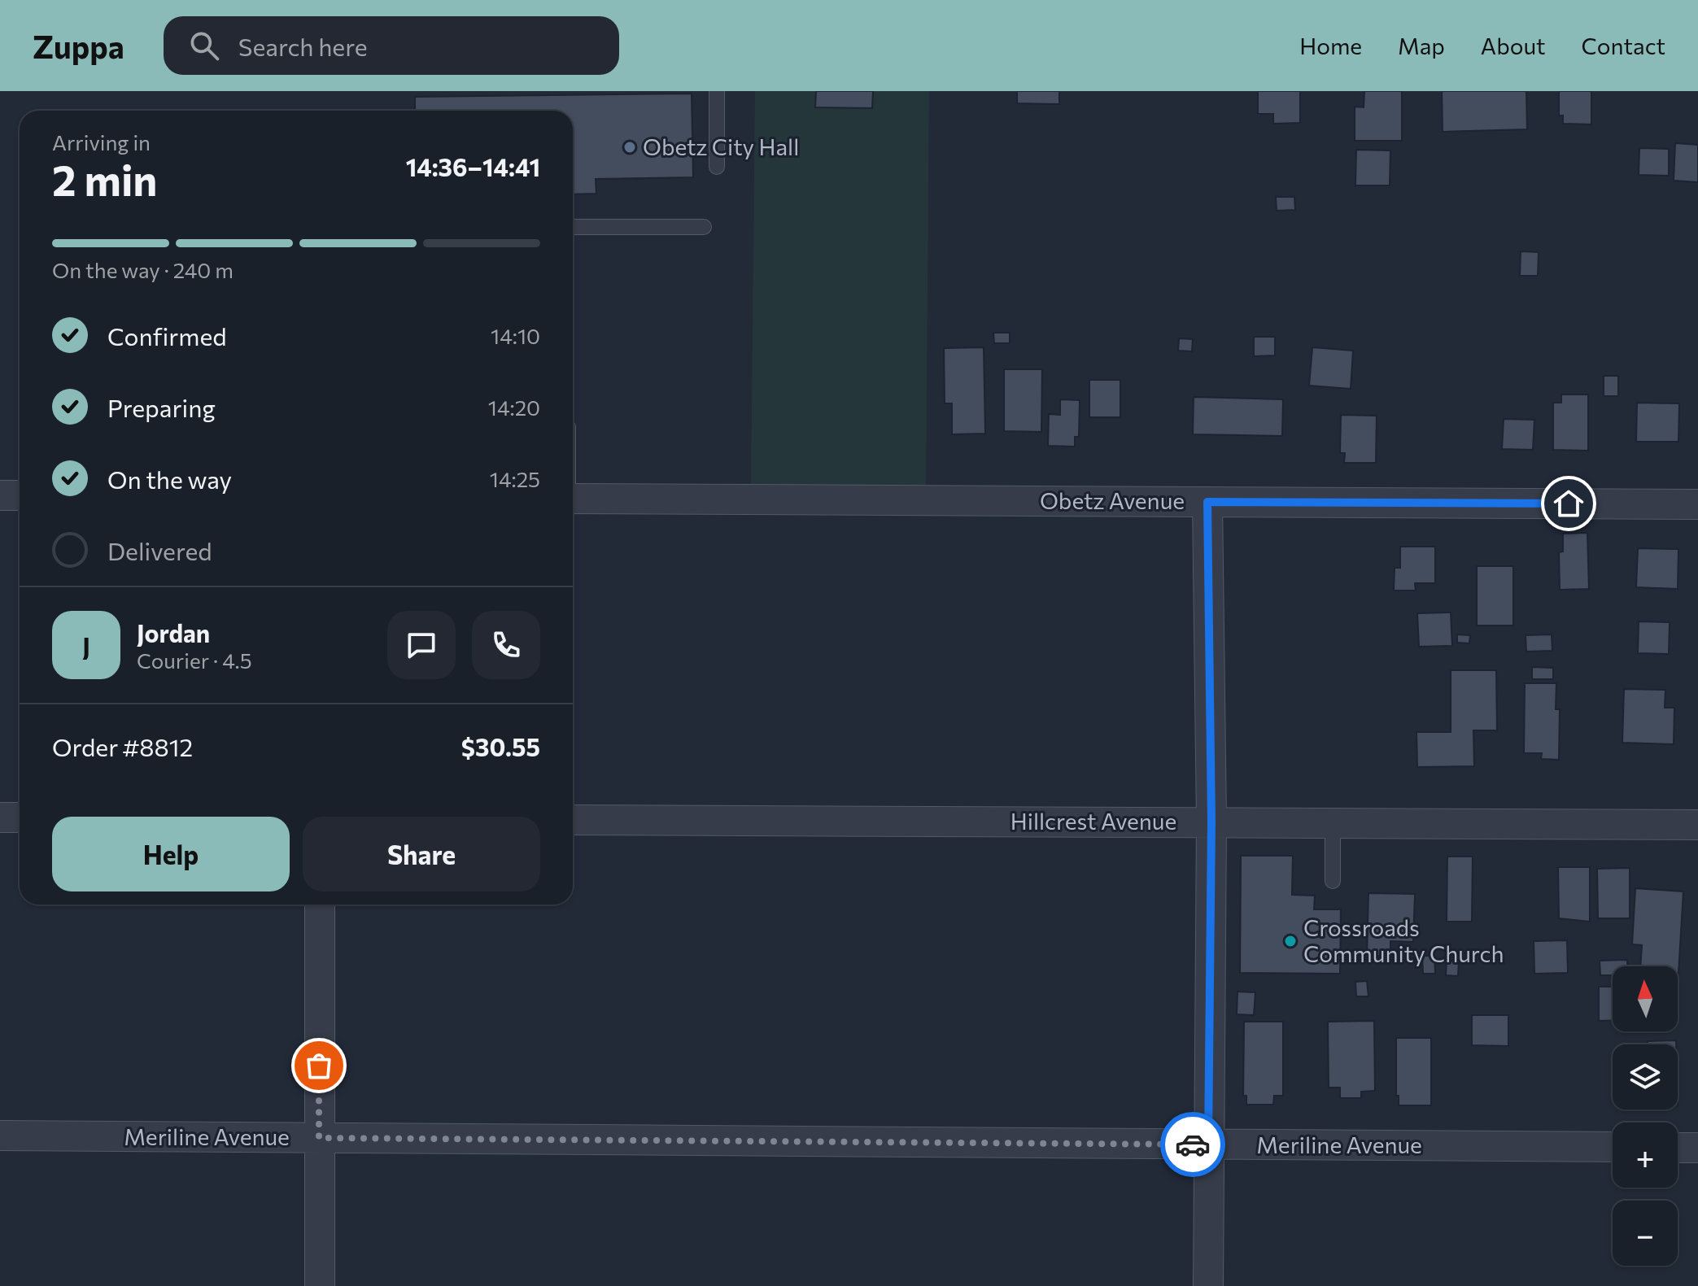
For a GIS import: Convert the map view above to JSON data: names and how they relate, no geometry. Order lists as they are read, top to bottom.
{
  "streets": {
    "street": ["Obetz Avenue", "Hillcrest Avenue", "Meriline Avenue"]
  },
  "places": ["Obetz City Hall", "Crossroads Community Church"],
  "north": "top",
  "page": {
    "header": "Zuppa",
    "search": "Search here",
    "nav": [
      "Home",
      "Map",
      "About",
      "Contact"
    ],
    "heading": ["2 min", "Arriving in", "14:36–14:41"],
    "panel": [
      "Jordan",
      "Courier · 4.5",
      "Order #8812",
      "$30.55"
    ],
    "bar": "On the way · 240 m",
    "list": [
      ["Confirmed", "14:10"],
      ["Preparing", "14:20"],
      ["On the way", "14:25"],
      "Delivered"
    ],
    "round": "J",
    "buttons": ["Help", "Share"],
    "map_buttons": ["+", "−"]
  }
}
